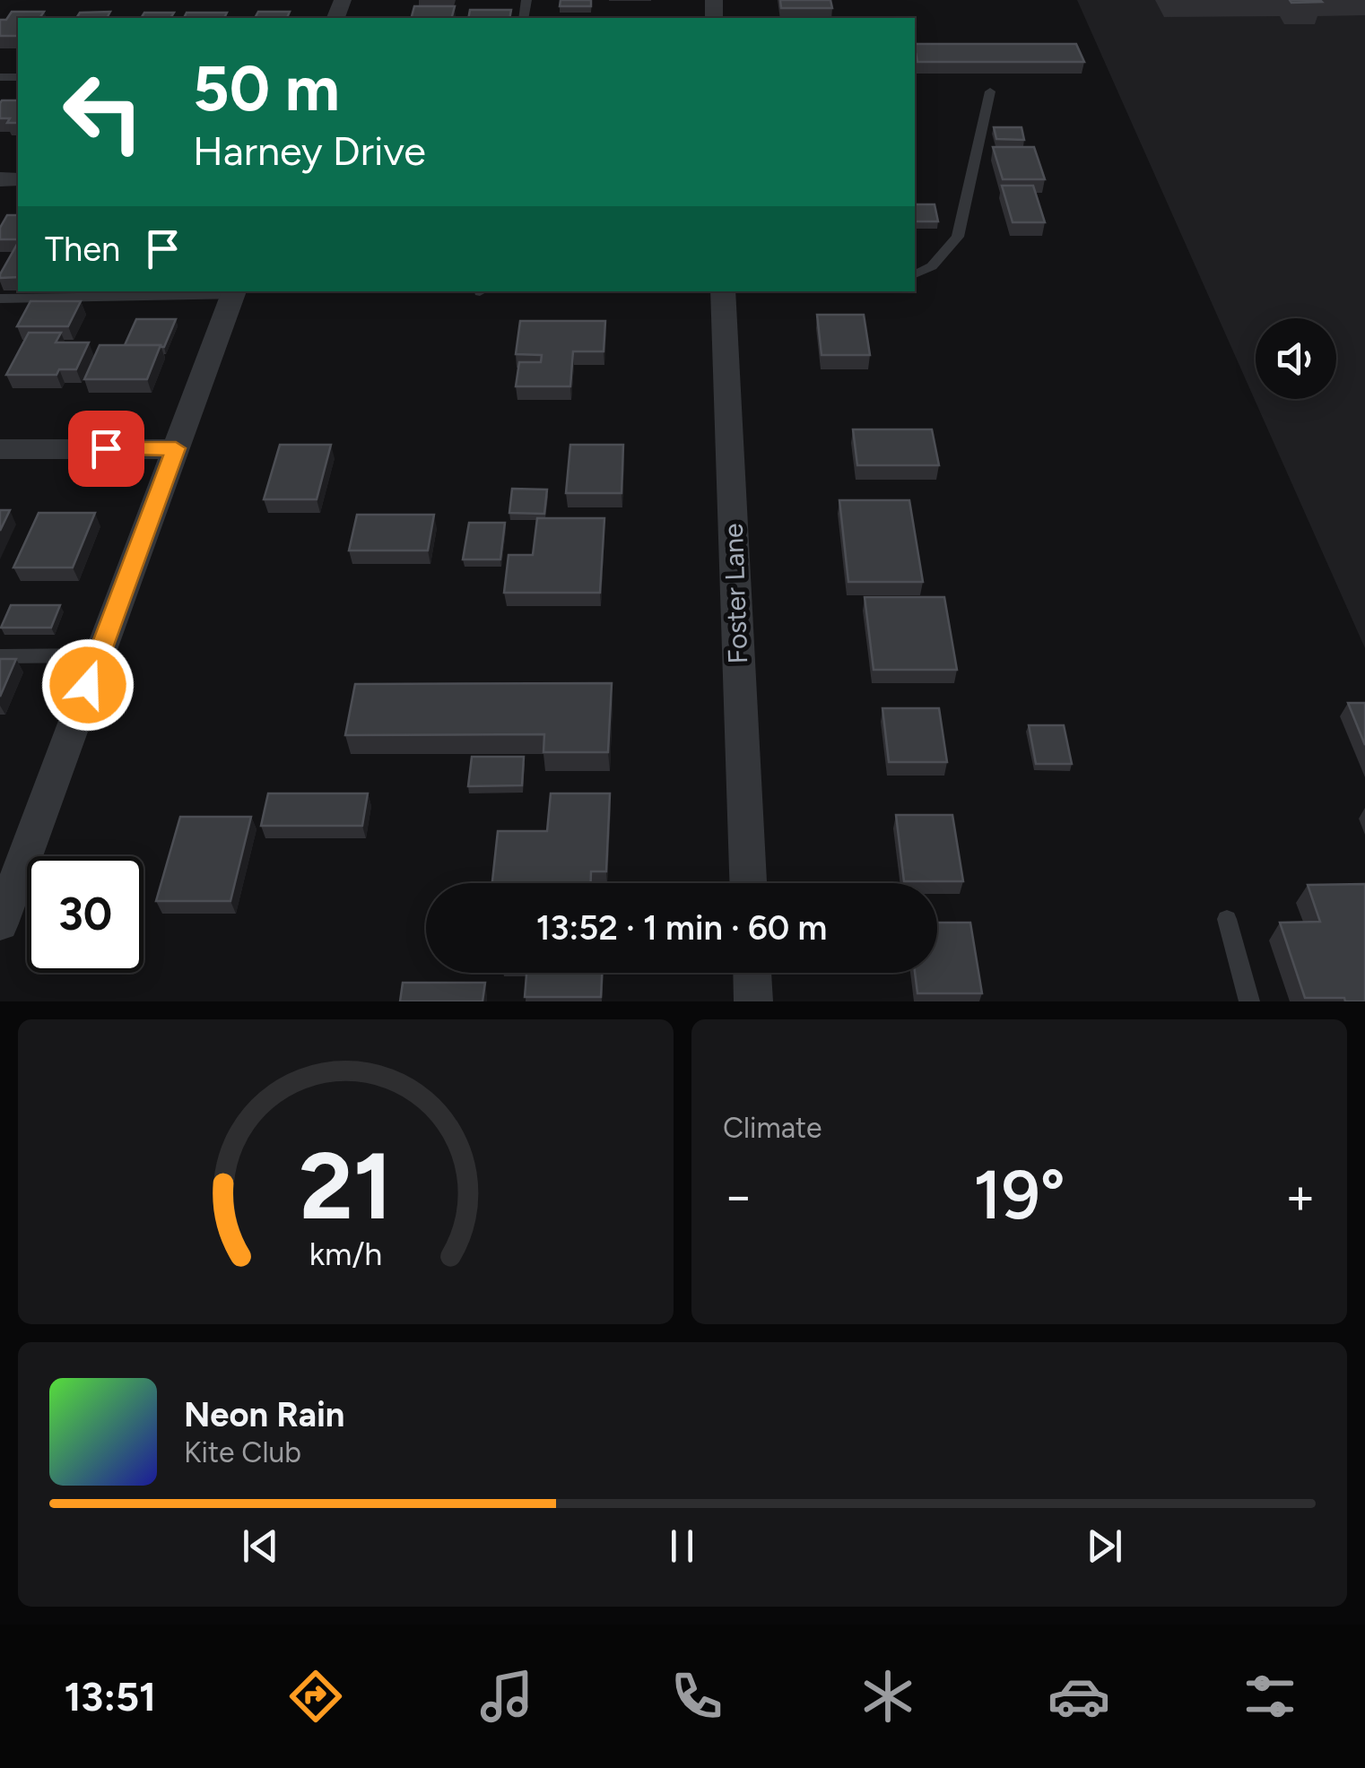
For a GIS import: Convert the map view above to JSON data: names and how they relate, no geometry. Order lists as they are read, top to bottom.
{
  "streets": {
    "street": ["Foster Lane"]
  },
  "page": {
    "turn": ["50 m", "Harney Drive"],
    "then": "Then",
    "limit": "30",
    "trip": "13:52 · 1 min · 60 m",
    "tile": "Climate",
    "heat": ["−", "19°", "+"],
    "song": ["Neon Rain", "Kite Club"],
    "tabs": "13:51",
    "gauge": ["21", "km/h"]
  }
}
